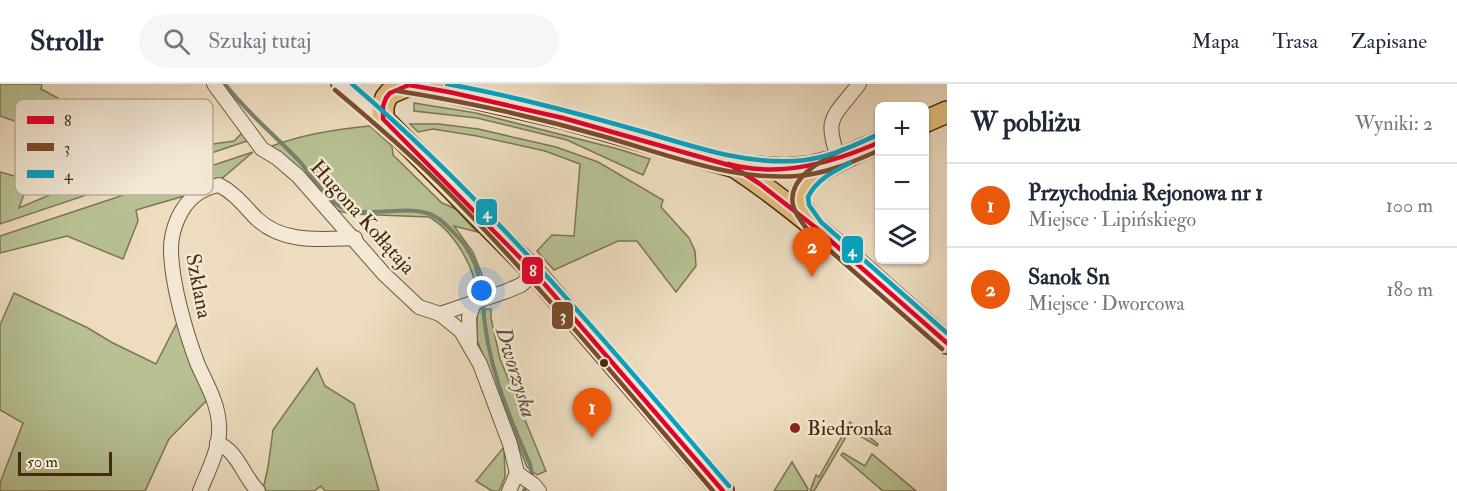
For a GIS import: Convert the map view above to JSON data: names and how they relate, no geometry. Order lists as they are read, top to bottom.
{
  "streets": {
    "street": ["Hugona Kołłątaja", "Szklana"]
  },
  "crossings": [
    ["Hugona Kołłątaja", "Szklana"]
  ],
  "water": ["Dworzyska"],
  "places": ["Biedronka"],
  "lines": ["transit line 4", "transit line 8", "transit line 3"],
  "legend": ["8", "3", "4"],
  "scale_bar": "50 m",
  "page": {
    "header": "Strollr",
    "search": "Szukaj tutaj",
    "nav": ["Mapa", "Trasa", "Zapisane"],
    "heading": ["W pobliżu", "Wyniki: 2"],
    "map_buttons": ["+", "−"],
    "list": [
      {
        "mark": "1",
        "name": "Przychodnia Rejonowa nr 1",
        "note": "Miejsce · Lipińskiego",
        "value": "100 m"
      },
      {
        "mark": "2",
        "name": "Sanok Sn",
        "note": "Miejsce · Dworcowa",
        "value": "180 m"
      }
    ],
    "pins": ["2", "1"],
    "scale": "50 m"
  }
}
